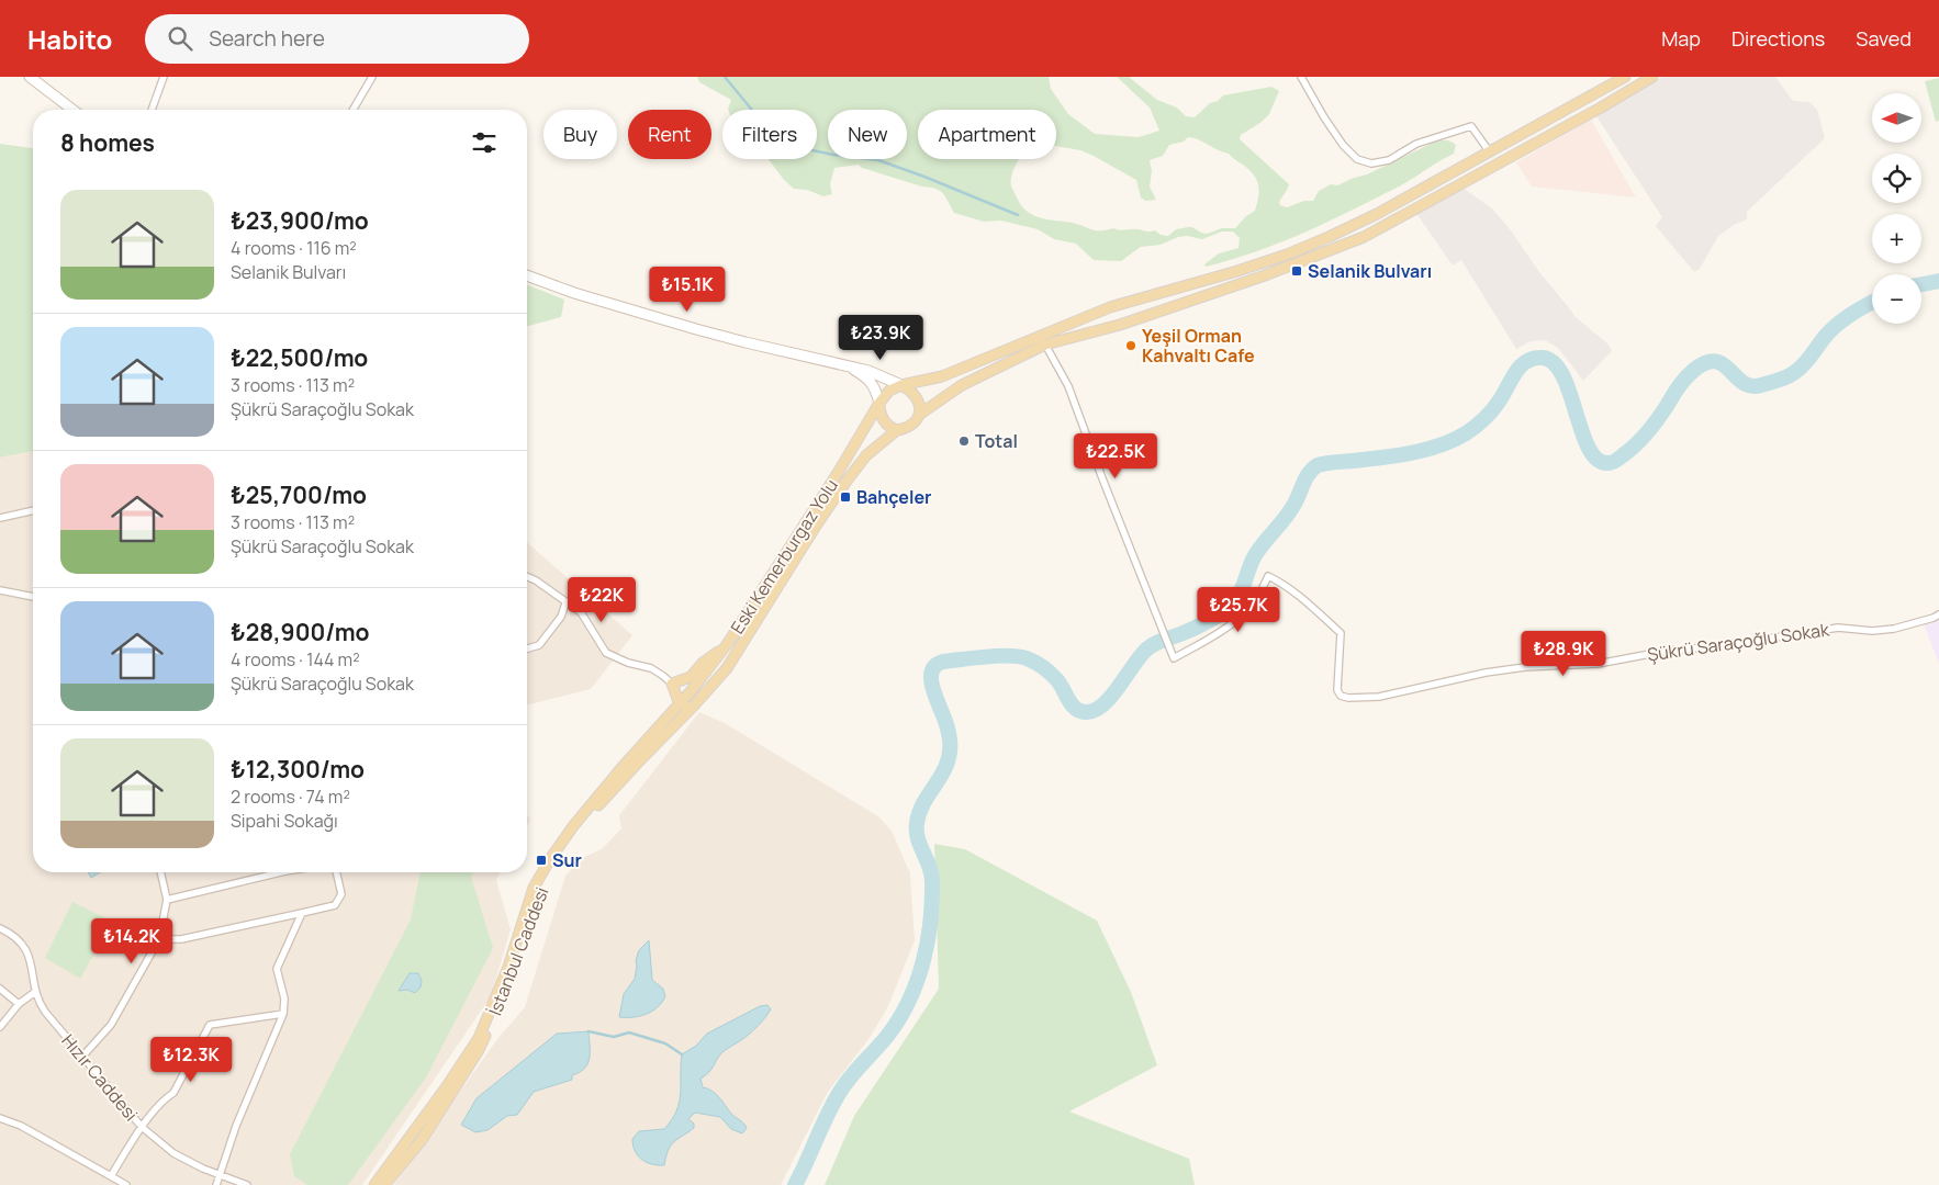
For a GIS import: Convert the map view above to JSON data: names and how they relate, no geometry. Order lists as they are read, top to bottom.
{
  "streets": {
    "main road": ["Eski Kemerburgaz Yolu", "İstanbul Caddesi"],
    "street": ["Şükrü Saraçoğlu Sokak", "Hızır Caddesi"]
  },
  "crossings": [
    ["Eski Kemerburgaz Yolu", "İstanbul Caddesi"]
  ],
  "places": {
    "transit": ["Selanik Bulvarı", "Bahçeler", "Sur"],
    "other": ["Yeşil Orman Kahvaltı Cafe", "Total"]
  },
  "north": "left",
  "page": {
    "header": "Habito",
    "search": "Search here",
    "nav": ["Map", "Directions", "Saved"],
    "map_buttons": ["+", "−"],
    "chip": [
      "Buy",
      "Rent",
      "Filters",
      "New",
      "Apartment"
    ],
    "heading": "8 homes",
    "list": [
      {
        "name": "₺23,900/mo",
        "note": "4 rooms · 116 m² · Selanik Bulvarı"
      },
      {
        "name": "₺22,500/mo",
        "note": "3 rooms · 113 m² · Şükrü Saraçoğlu Sokak"
      },
      {
        "name": "₺25,700/mo",
        "note": "3 rooms · 113 m² · Şükrü Saraçoğlu Sokak"
      },
      {
        "name": "₺28,900/mo",
        "note": "4 rooms · 144 m² · Şükrü Saraçoğlu Sokak"
      },
      {
        "name": "₺12,300/mo",
        "note": "2 rooms · 74 m² · Sipahi Sokağı"
      }
    ],
    "price": [
      "₺15.1K",
      "₺23.9K",
      "₺22.5K",
      "₺22K",
      "₺25.7K",
      "₺28.9K",
      "₺14.2K",
      "₺12.3K"
    ]
  }
}
